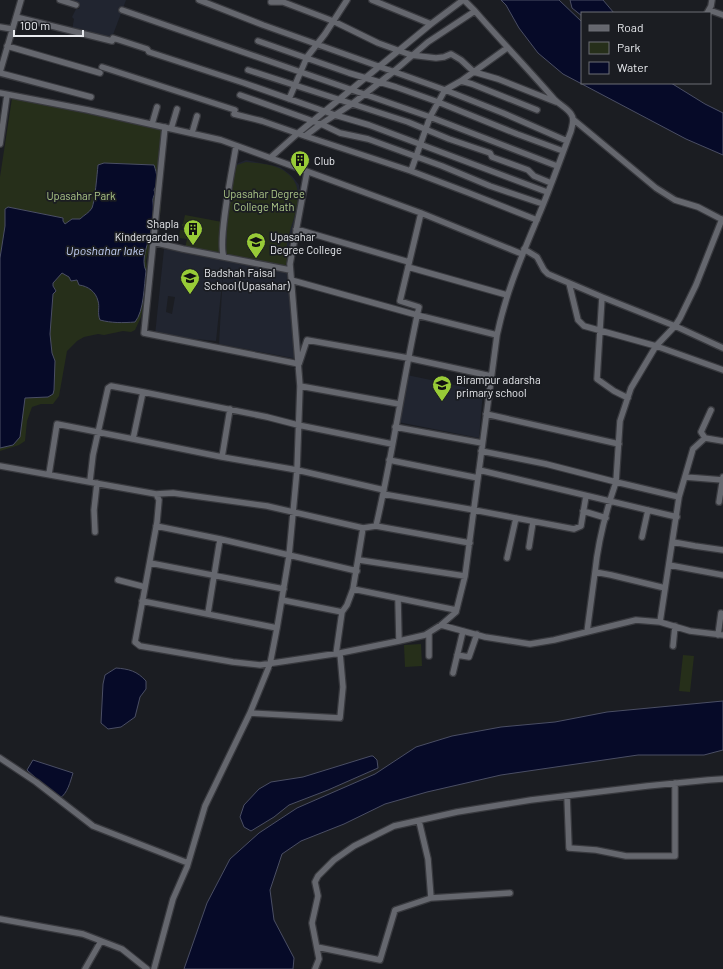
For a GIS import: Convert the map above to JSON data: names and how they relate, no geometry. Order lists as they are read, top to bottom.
{
  "water": ["Uposhahar lake"],
  "parks": ["Upasahar Degree College Math", "Upasahar Park"],
  "places": {
    "building": ["Club", "Shapla Kindergarden"],
    "school or university": ["Upasahar Degree College", "Badshah Faisal School (Upasahar)", "Birampur adarsha primary school"]
  },
  "legend": ["Road", "Park", "Water"],
  "scale_bar": "100 m"
}
